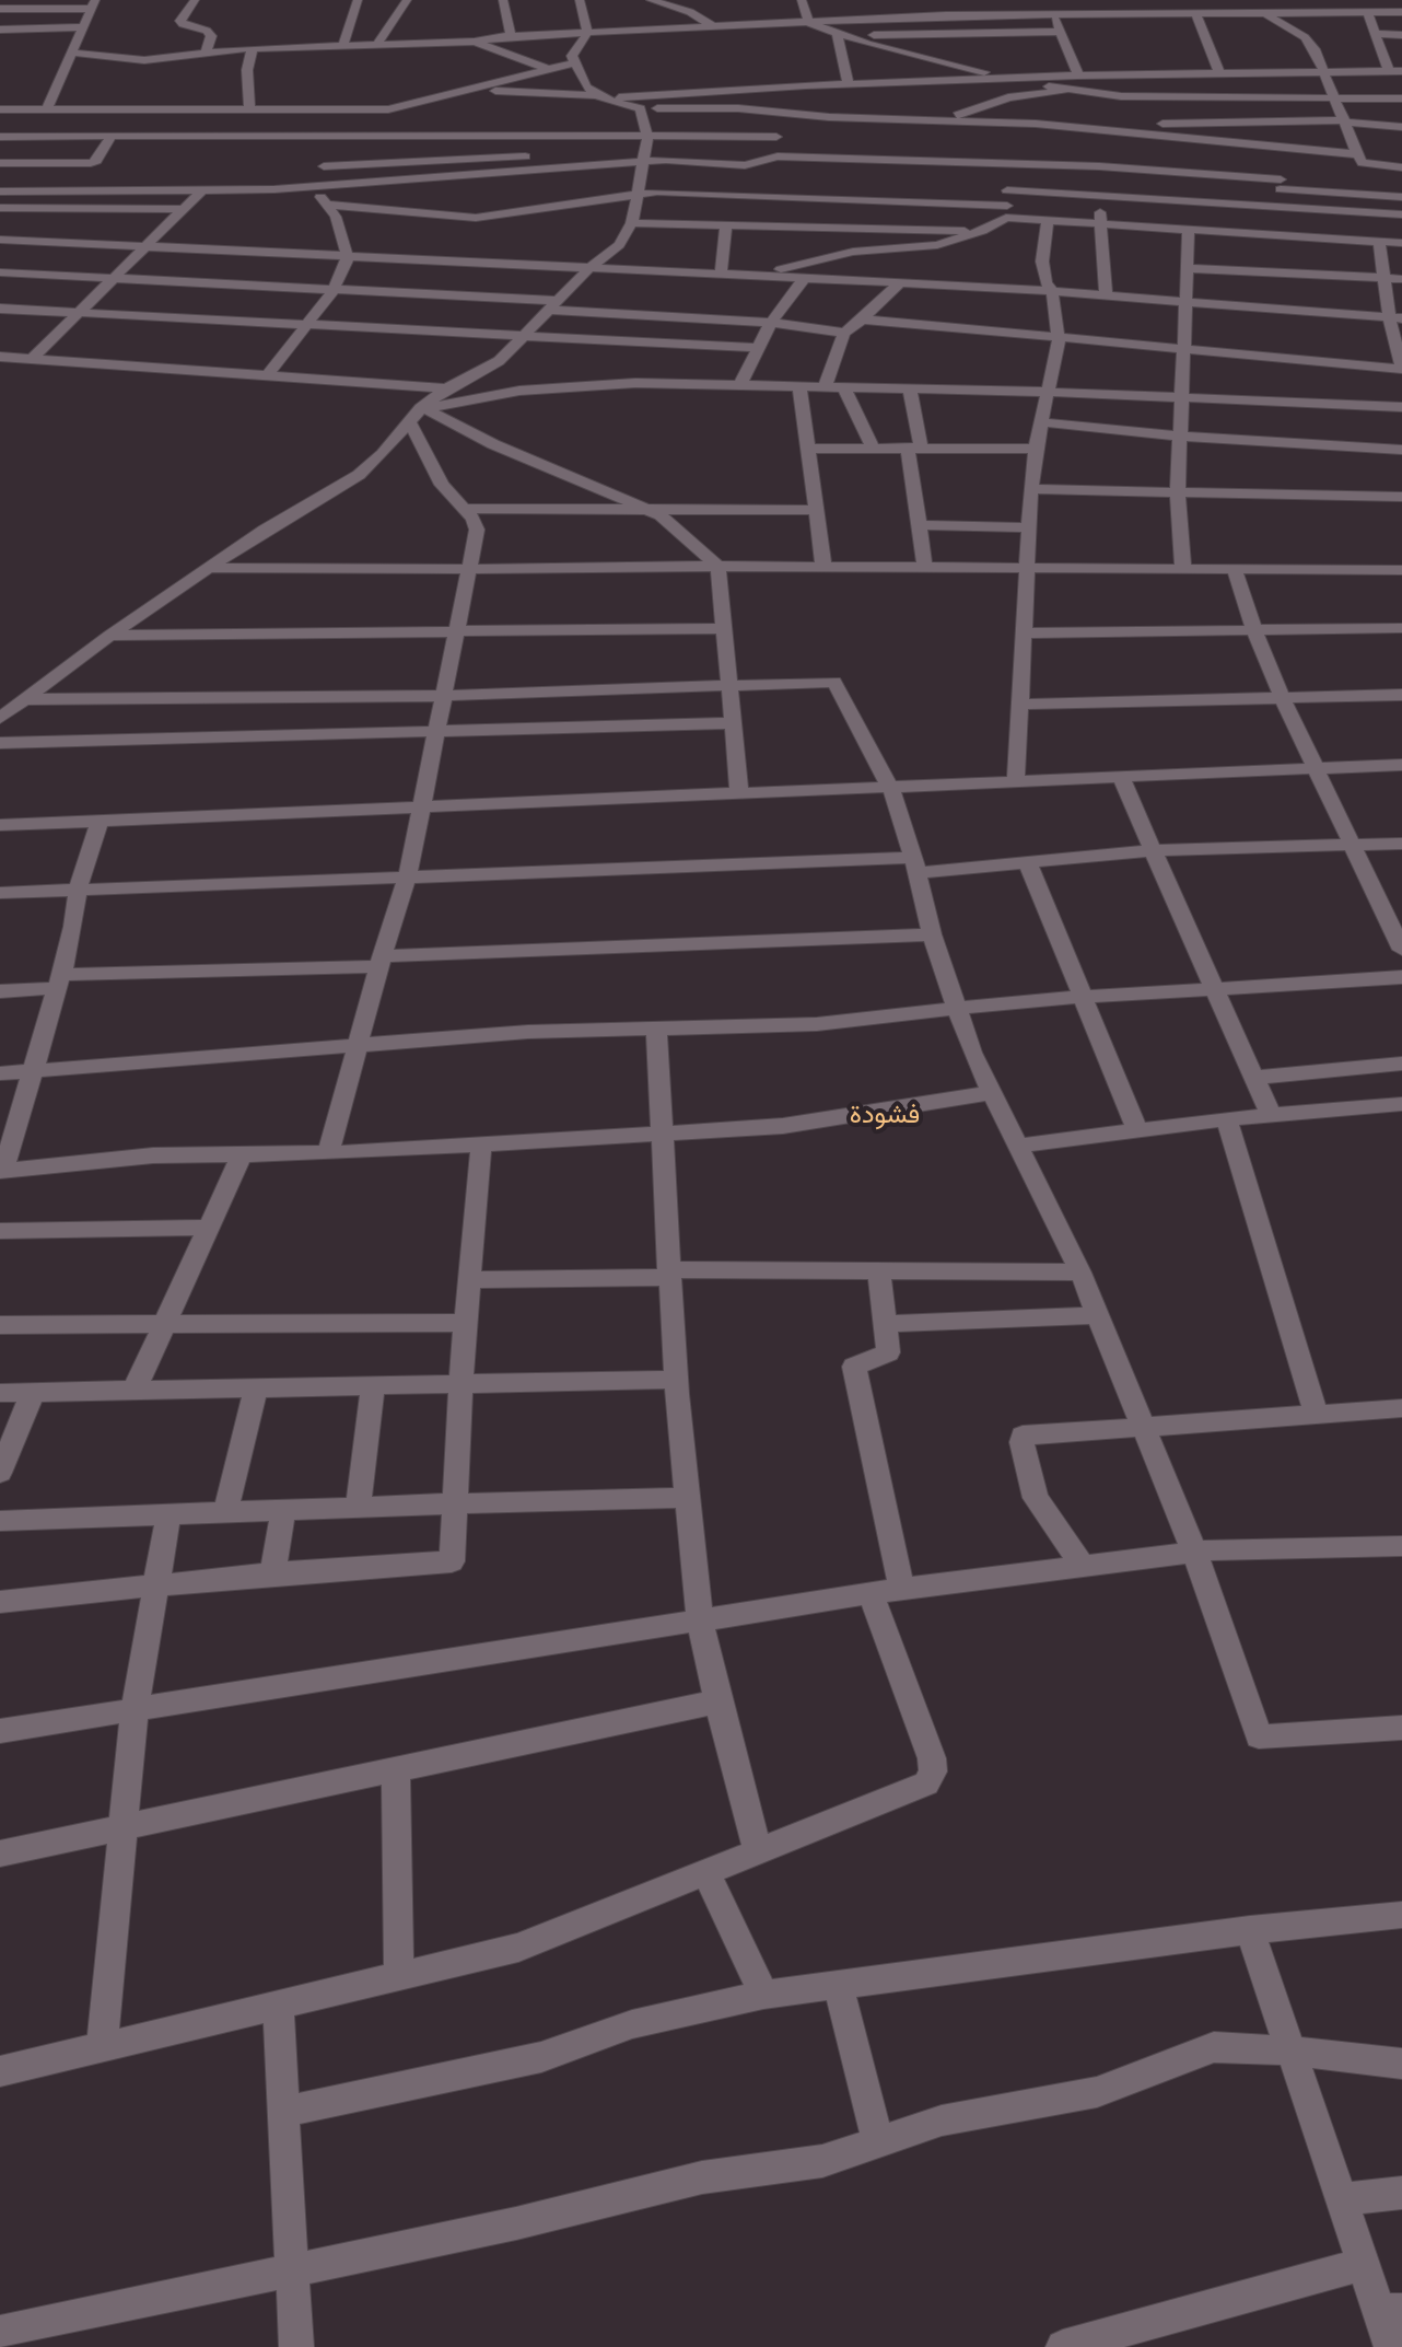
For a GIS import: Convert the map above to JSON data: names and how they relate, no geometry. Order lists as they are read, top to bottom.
{
  "districts": ["فشودة"]
}
